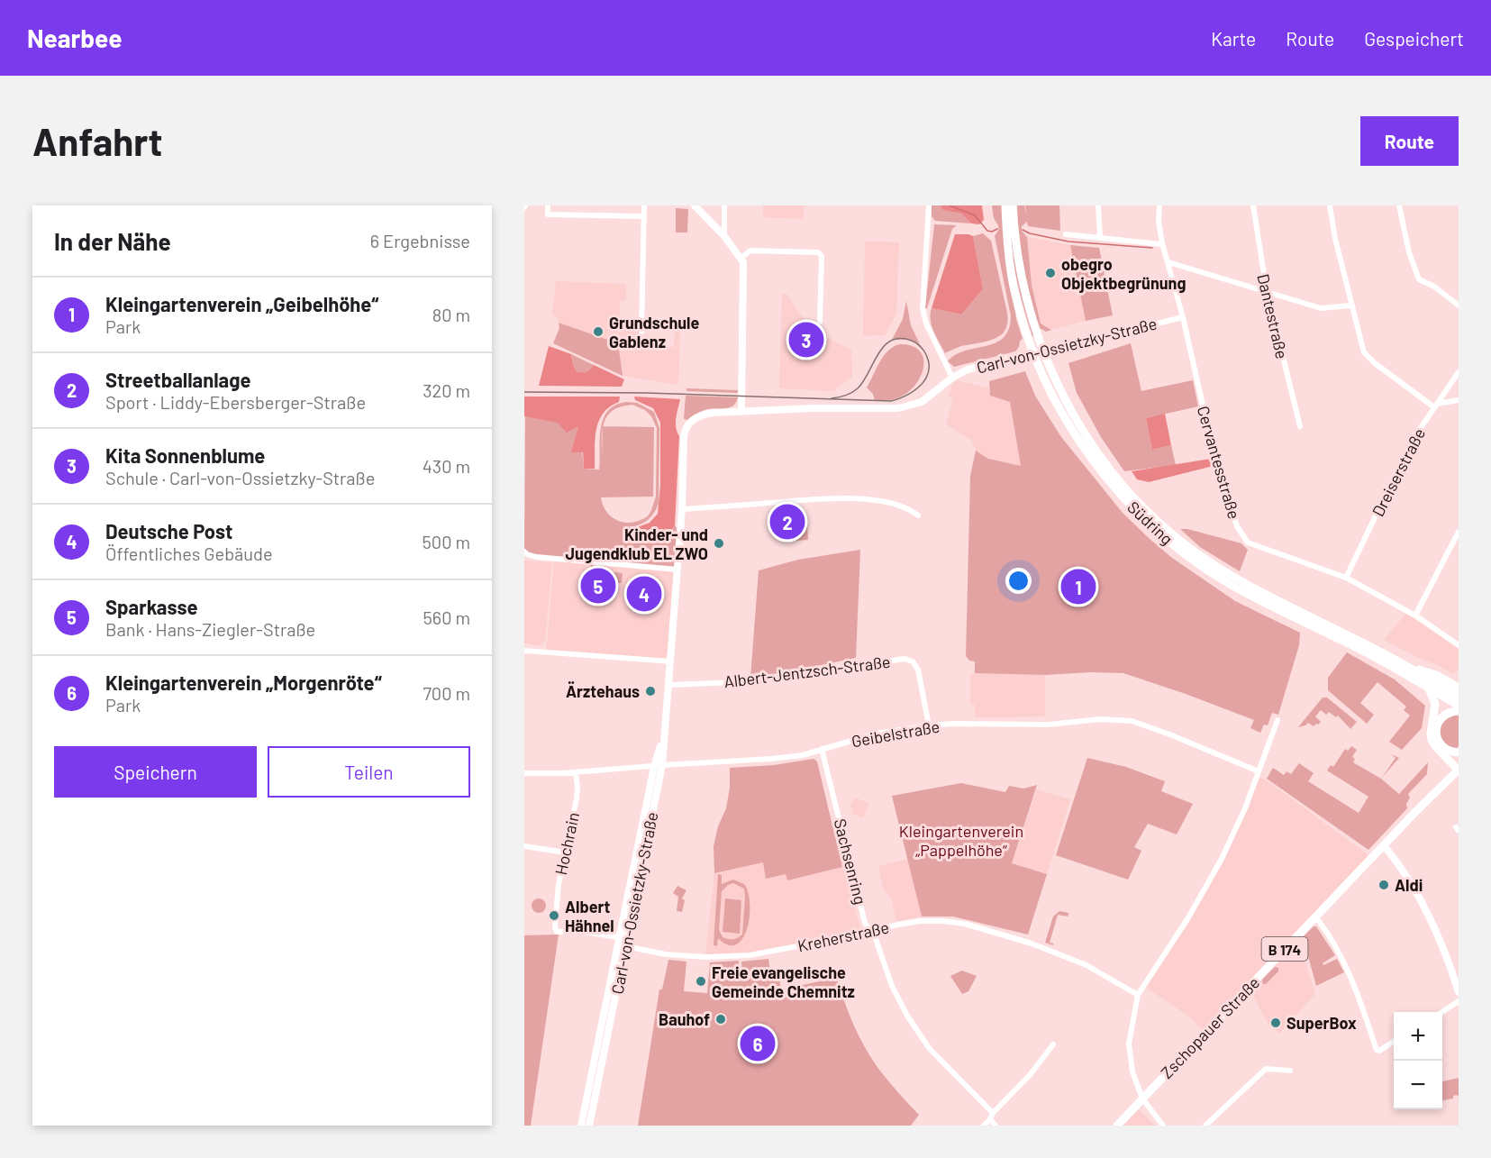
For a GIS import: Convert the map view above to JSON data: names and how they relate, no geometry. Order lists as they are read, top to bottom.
{
  "streets": {
    "main road": ["Südring", "B 174", "Zschopauer Straße"],
    "street": [
      "Dantestraße",
      "Carl-von-Ossietzky-Straße",
      "Cervantesstraße",
      "Dreiserstraße",
      "Albert-Jentzsch-Straße",
      "Geibelstraße",
      "Hochrain",
      "Sachsenring",
      "Kreherstraße"
    ]
  },
  "crossings": [
    ["Carl-von-Ossietzky-Straße", "Cervantesstraße"],
    ["Carl-von-Ossietzky-Straße", "Südring"],
    ["Carl-von-Ossietzky-Straße", "Albert-Jentzsch-Straße"],
    ["Carl-von-Ossietzky-Straße", "Geibelstraße"],
    ["Carl-von-Ossietzky-Straße", "Hochrain"],
    ["Carl-von-Ossietzky-Straße", "Kreherstraße"],
    ["Cervantesstraße", "Dreiserstraße"],
    ["Albert-Jentzsch-Straße", "Geibelstraße"],
    ["Geibelstraße", "Hochrain"],
    ["Geibelstraße", "Sachsenring"],
    ["Sachsenring", "Kreherstraße"]
  ],
  "parks": ["Kleingartenverein „Pappelhöhe“"],
  "places": [
    "obegro Objektbegrünung",
    "Grundschule Gablenz",
    "Kinder- und Jugendklub EL ZWO",
    "Ärztehaus",
    "Aldi",
    "Albert Hähnel",
    "Freie evangelische Gemeinde Chemnitz",
    "Bauhof",
    "SuperBox"
  ],
  "page": {
    "header": "Nearbee",
    "nav": ["Karte", "Route", "Gespeichert"],
    "buttons": [
      "Route",
      ["Speichern", "Teilen"]
    ],
    "title": "Anfahrt",
    "heading": ["In der Nähe", "6 Ergebnisse"],
    "list": [
      {
        "mark": "1",
        "name": "Kleingartenverein „Geibelhöhe“",
        "note": "Park",
        "value": "80 m"
      },
      {
        "mark": "2",
        "name": "Streetballanlage",
        "note": "Sport · Liddy-Ebersberger-Straße",
        "value": "320 m"
      },
      {
        "mark": "3",
        "name": "Kita Sonnenblume",
        "note": "Schule · Carl-von-Ossietzky-Straße",
        "value": "430 m"
      },
      {
        "mark": "4",
        "name": "Deutsche Post",
        "note": "Öffentliches Gebäude",
        "value": "500 m"
      },
      {
        "mark": "5",
        "name": "Sparkasse",
        "note": "Bank · Hans-Ziegler-Straße",
        "value": "560 m"
      },
      {
        "mark": "6",
        "name": "Kleingartenverein „Morgenröte“",
        "note": "Park",
        "value": "700 m"
      }
    ],
    "pins": [
      "3",
      "2",
      "5",
      "1",
      "4",
      "6"
    ],
    "map_buttons": ["+", "−"]
  }
}
